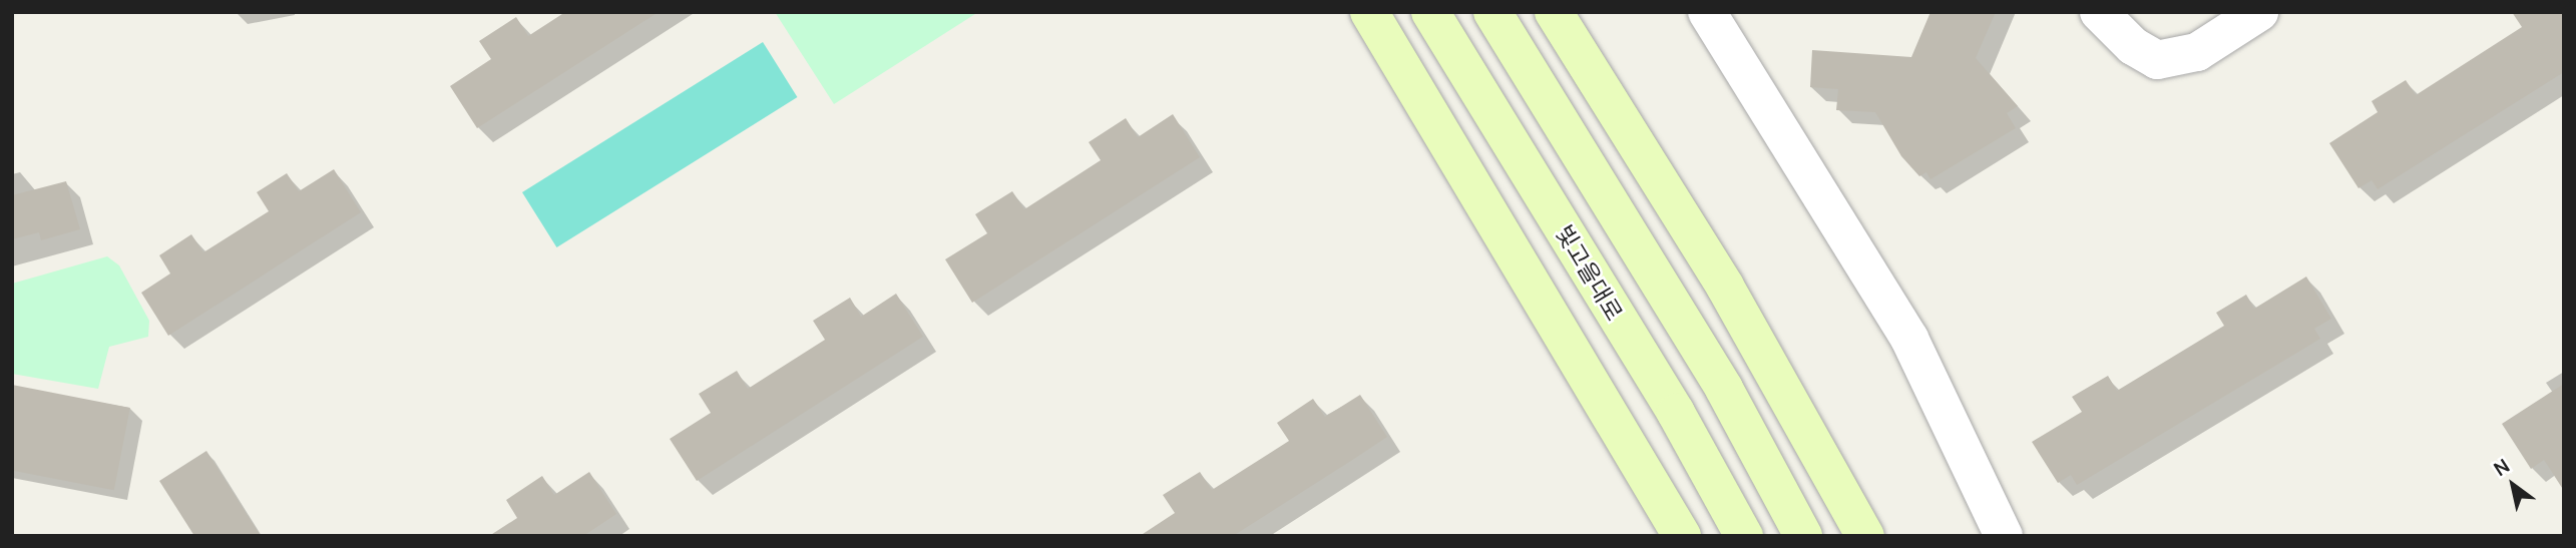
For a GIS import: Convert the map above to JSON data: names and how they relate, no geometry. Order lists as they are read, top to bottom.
{
  "streets": {
    "main road": ["빛고을대로"]
  },
  "north": "top left"
}
